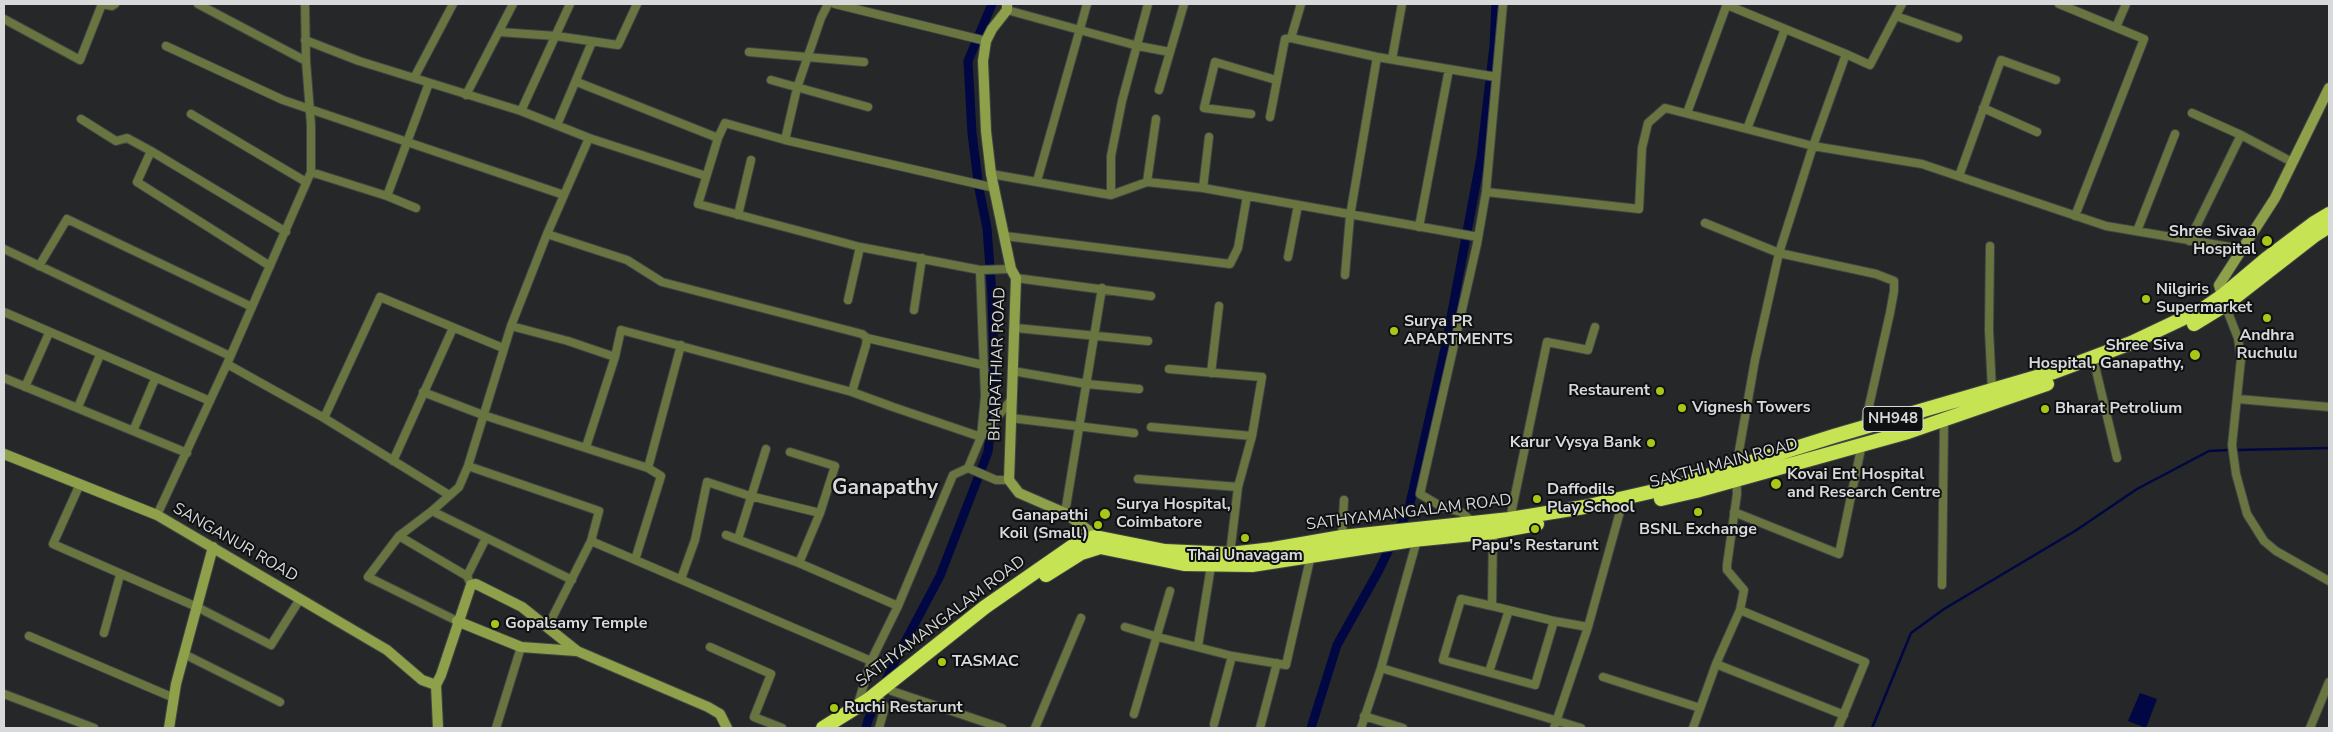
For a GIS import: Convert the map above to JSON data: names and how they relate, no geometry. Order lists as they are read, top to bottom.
{
  "streets": {
    "highway": ["NH948", "SAKTHI MAIN ROAD", "SATHYAMANGALAM ROAD"],
    "main road": ["BHARATHIAR ROAD", "SANGANUR ROAD"]
  },
  "crossings": [
    ["SAKTHI MAIN ROAD", "SATHYAMANGALAM ROAD"]
  ],
  "districts": ["Ganapathy"],
  "places": [
    "Shree Sivaa Hospital",
    "Nilgiris Supermarket",
    "Andhra Ruchulu",
    "Surya PR APARTMENTS",
    "Shree Siva Hospital, Ganapathy,",
    "Restaurent",
    "Vignesh Towers",
    "Bharat Petrolium",
    "Karur Vysya Bank",
    "Kovai Ent Hospital and Research Centre",
    "Daffodils Play School",
    "BSNL Exchange",
    "Surya Hospital, Coimbatore",
    "Ganapathi Koil (Small)",
    "Papu's Restarunt",
    "Thai Unavagam",
    "Gopalsamy Temple",
    "TASMAC",
    "Ruchi Restarunt"
  ]
}
